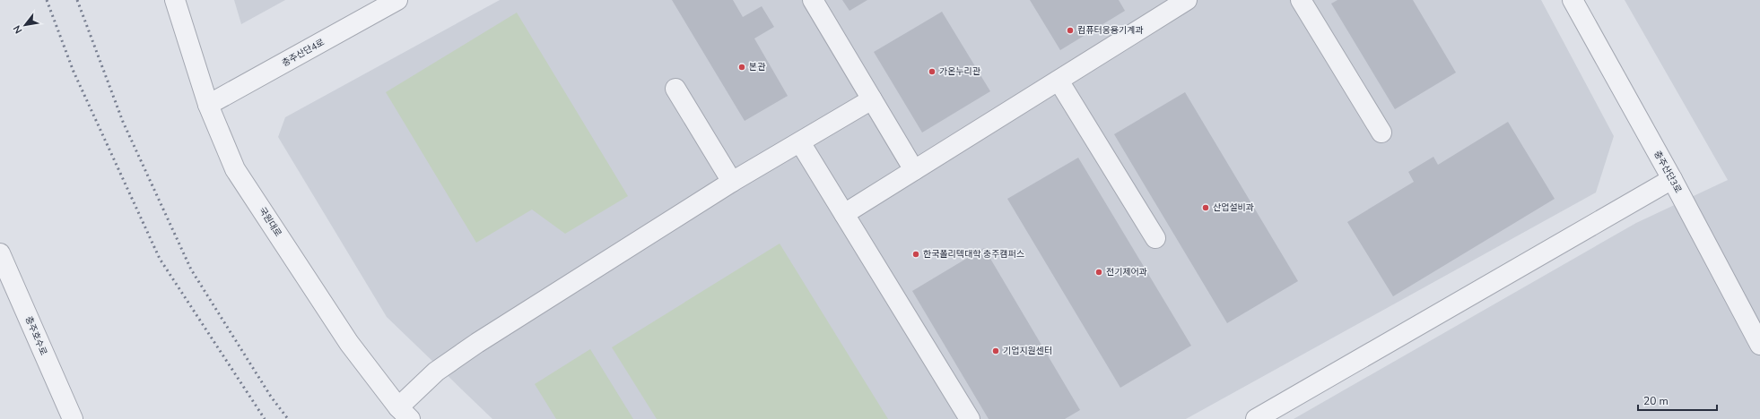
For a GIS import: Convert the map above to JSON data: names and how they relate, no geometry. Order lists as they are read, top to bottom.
{
  "streets": {
    "street": [
      "충주산단4로",
      "충주산단3로",
      "국원대로",
      "충주호수로"
    ]
  },
  "crossings": [
    ["충주산단4로", "국원대로"]
  ],
  "places": [
    "컴퓨터응용기계과",
    "본관",
    "가온누리관",
    "산업설비과",
    "한국폴리텍대학 충주캠퍼스",
    "전기제어과",
    "기업지원센터"
  ],
  "scale_bar": "20 m",
  "north": "bottom left"
}
